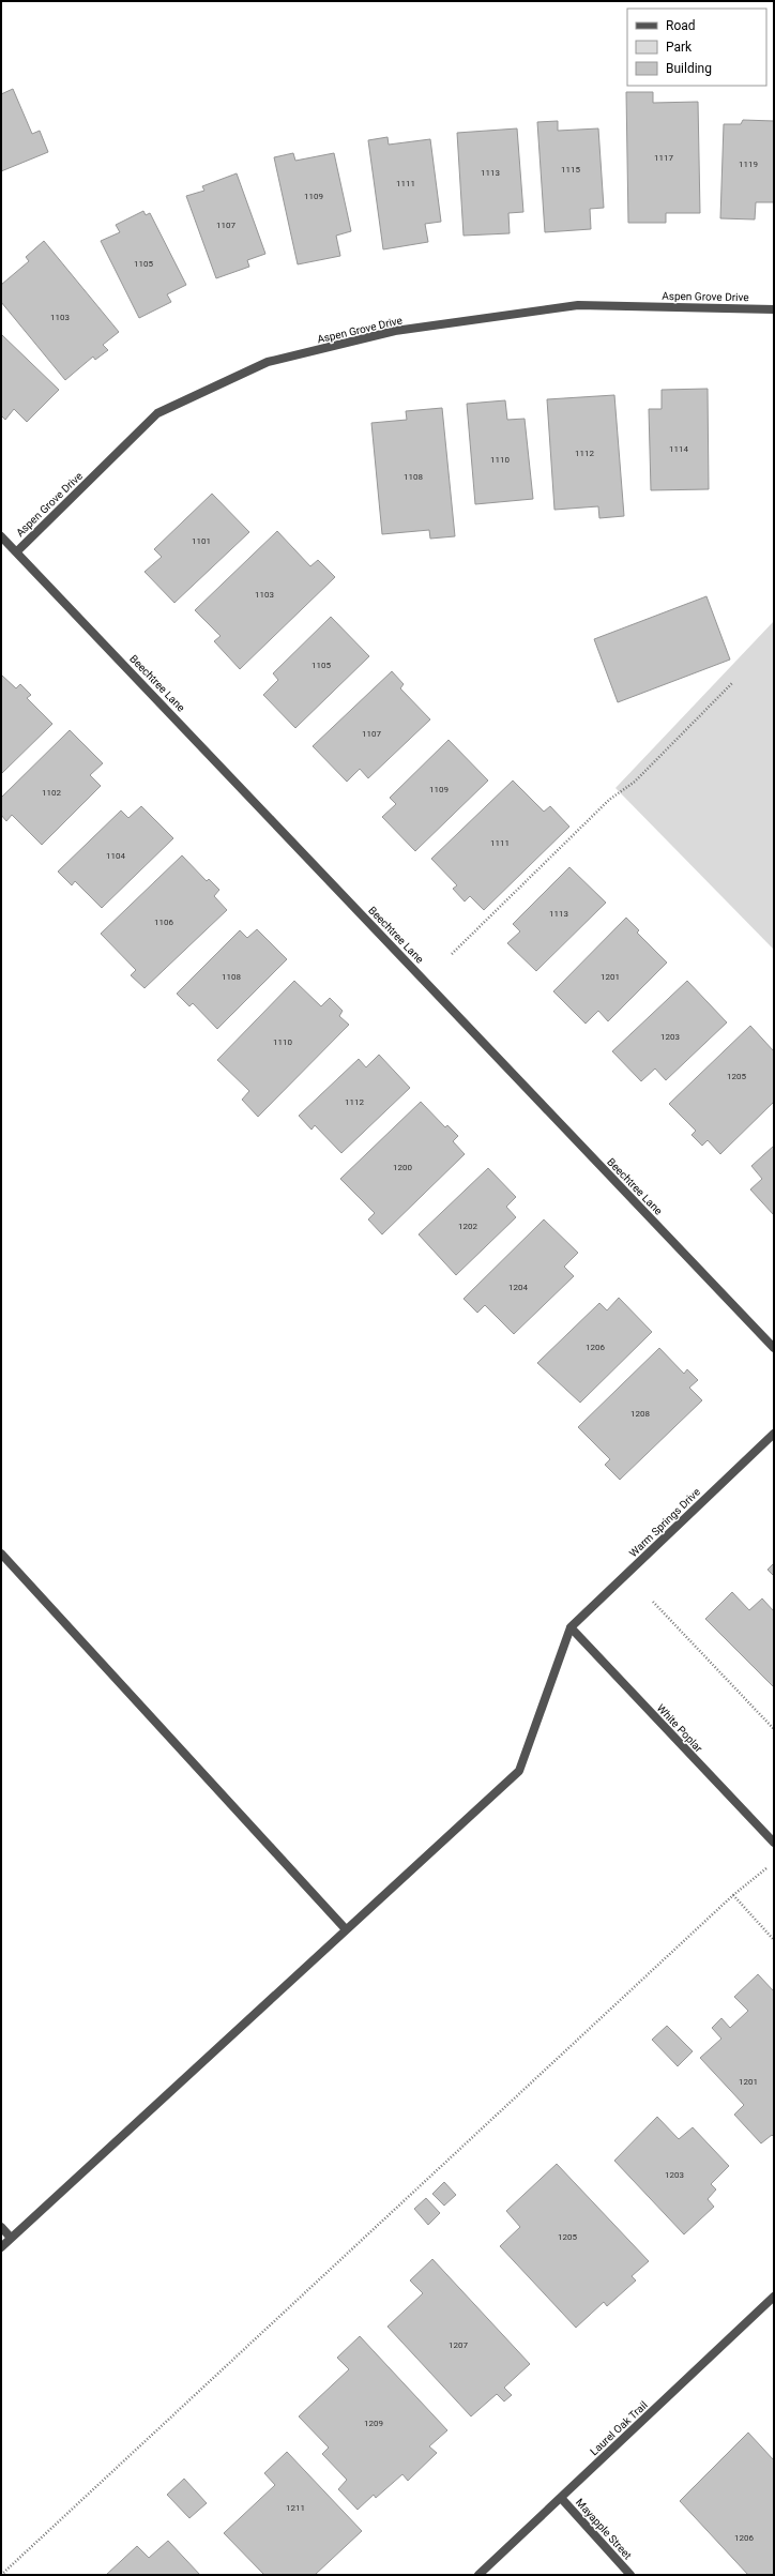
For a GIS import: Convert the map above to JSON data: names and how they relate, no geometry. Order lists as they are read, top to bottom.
{
  "streets": {
    "street": [
      "Aspen Grove Drive",
      "Beechtree Lane",
      "Warm Springs Drive",
      "White Poplar",
      "Laurel Oak Trail",
      "Mayapple Street"
    ]
  },
  "crossings": [
    ["Aspen Grove Drive", "Beechtree Lane"],
    ["Warm Springs Drive", "White Poplar"],
    ["Laurel Oak Trail", "Mayapple Street"]
  ],
  "house_numbers": [
    "1117",
    "1119",
    "1115",
    "1113",
    "1111",
    "1109",
    "1107",
    "1105",
    "1103",
    "1114",
    "1112",
    "1110",
    "1108",
    "1101",
    "1103",
    "1105",
    "1107",
    "1109",
    "1102",
    "1111",
    "1104",
    "1113",
    "1106",
    "1108",
    "1201",
    "1203",
    "1110",
    "1205",
    "1112",
    "1200",
    "1202",
    "1204",
    "1206",
    "1208",
    "1201",
    "1203",
    "1205",
    "1207",
    "1209",
    "1211",
    "1206"
  ],
  "legend": ["Road", "Park", "Building"]
}
